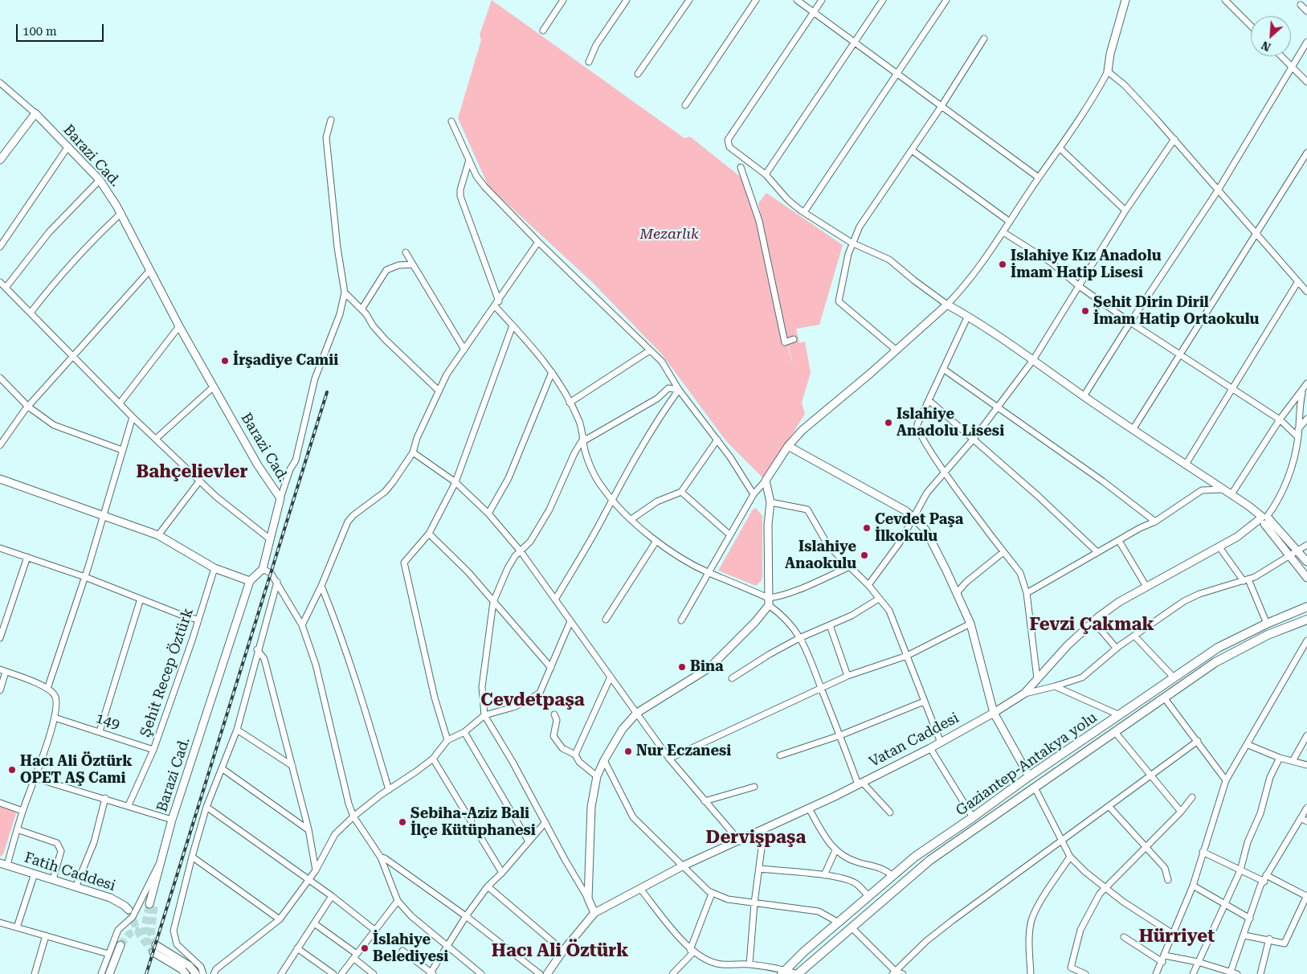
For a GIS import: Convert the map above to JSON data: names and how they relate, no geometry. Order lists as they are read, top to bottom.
{
  "streets": {
    "main road": ["Gaziantep-Antakya yolu"],
    "street": [
      "Barazi Cad.",
      "Şehit Recep Öztürk",
      "149",
      "Vatan Caddesi",
      "Fatih Caddesi"
    ]
  },
  "crossings": [
    ["Şehit Recep Öztürk", "149"]
  ],
  "districts": [
    "Bahçelievler",
    "Fevzi Çakmak",
    "Cevdetpaşa",
    "Dervişpaşa",
    "Hürriyet",
    "Hacı Ali Öztürk"
  ],
  "parks": ["Mezarlık"],
  "places": [
    "Islahiye Kız Anadolu İmam Hatip Lisesi",
    "Şehit Dirin Diril İmam Hatip Ortaokulu",
    "İrşadiye Camii",
    "Islahiye Anadolu Lisesi",
    "Cevdet Paşa İlkokulu",
    "Islahiye Anaokulu",
    "Bina",
    "Nur Eczanesi",
    "Hacı Ali Öztürk OPET AŞ Cami",
    "Sebiha-Aziz Bali İlçe Kütüphanesi",
    "İslahiye Belediyesi"
  ],
  "scale_bar": "100 m",
  "north": "bottom left"
}
